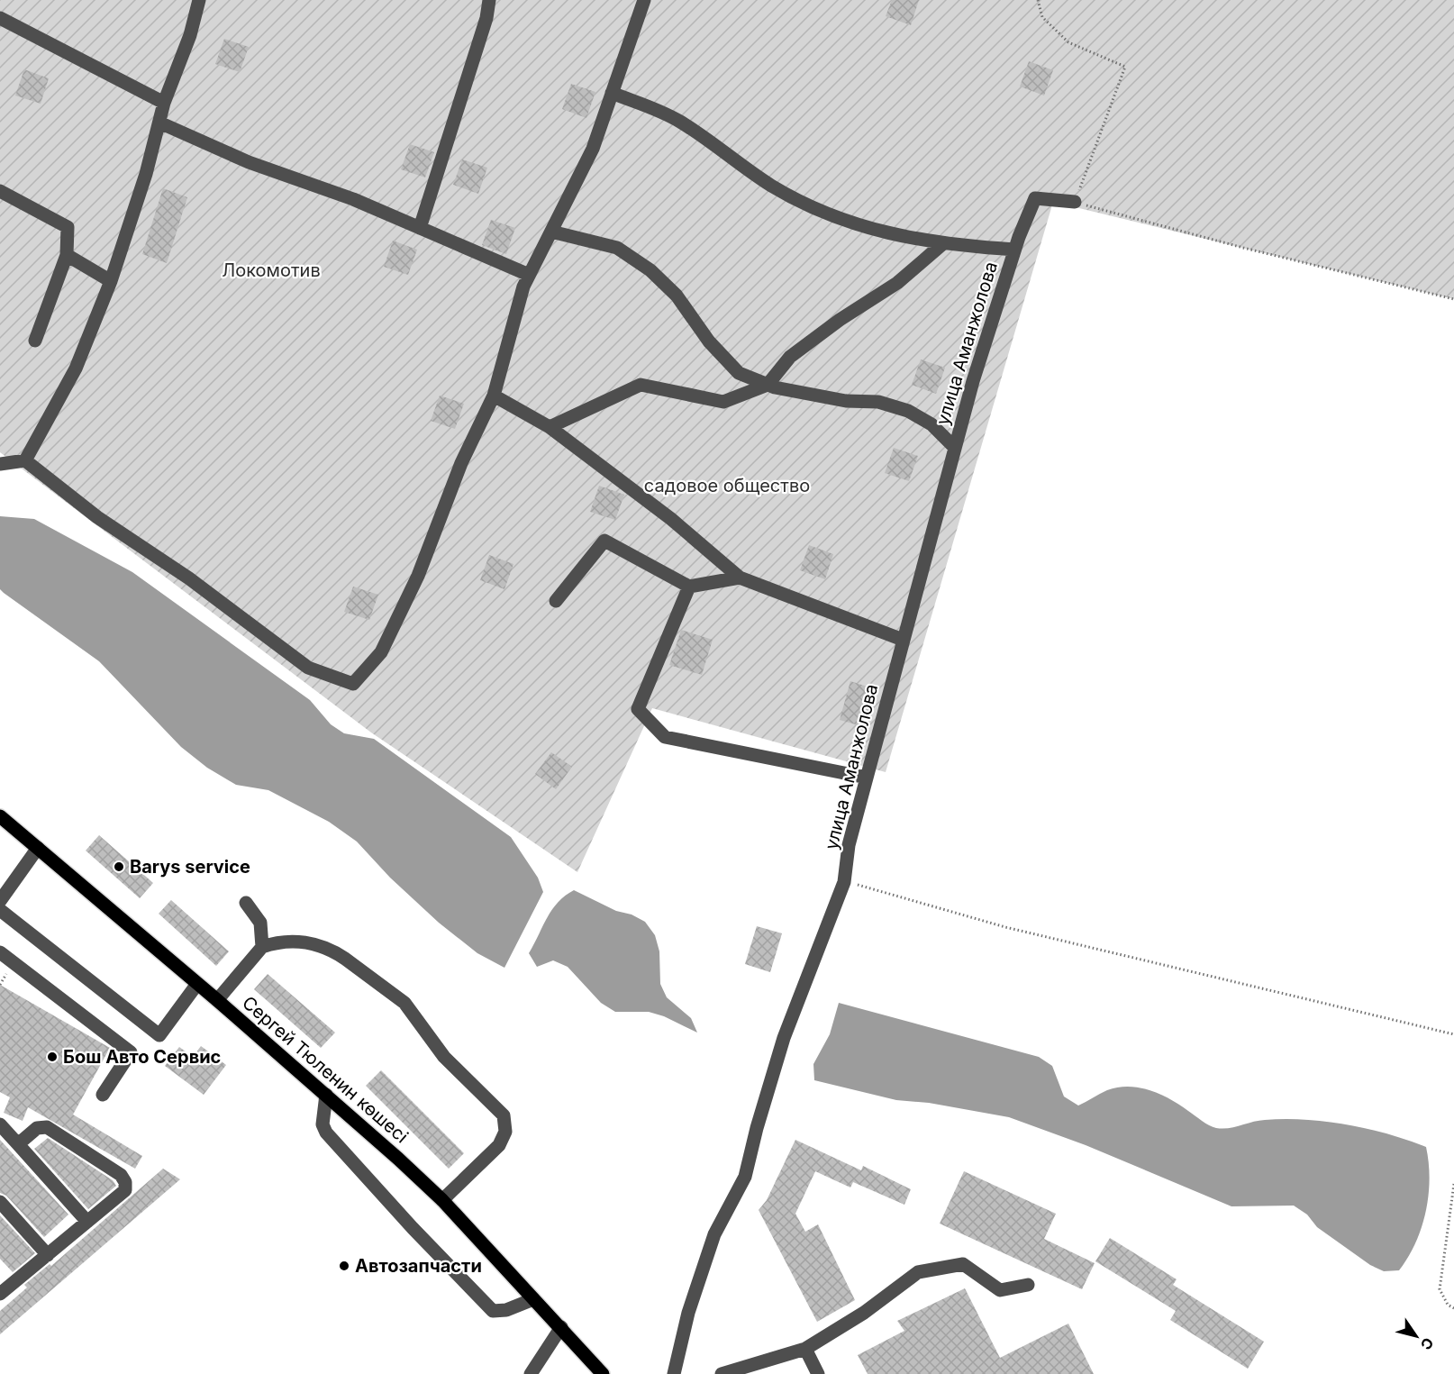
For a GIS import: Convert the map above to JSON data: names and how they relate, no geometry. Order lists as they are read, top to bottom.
{
  "streets": {
    "main road": ["Сергей Тюленин көшесі"],
    "street": ["улица Аманжолова"]
  },
  "parks": ["Локомотив", "садовое общество"],
  "places": ["Barys service", "Бош Авто Сервис", "Автозапчасти"],
  "north": "bottom right"
}
